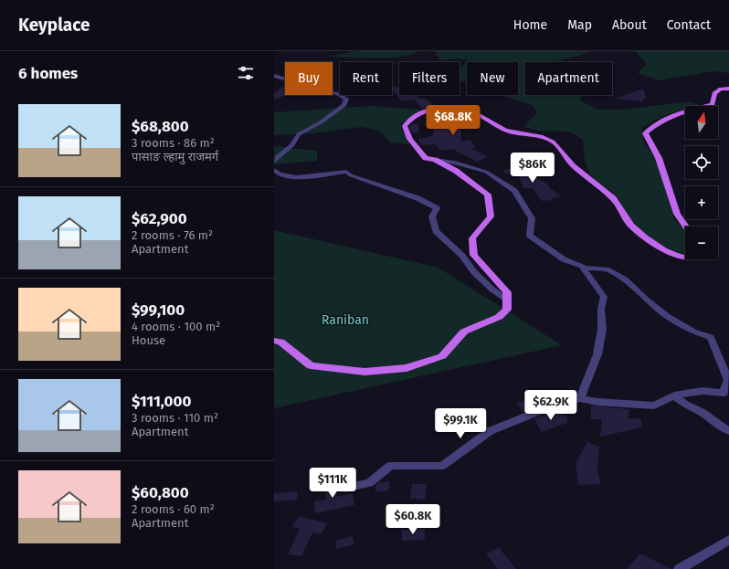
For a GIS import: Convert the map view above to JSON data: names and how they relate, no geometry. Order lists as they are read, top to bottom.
{
  "parks": ["Raniban"],
  "north": "top",
  "page": {
    "header": "Keyplace",
    "nav": [
      "Home",
      "Map",
      "About",
      "Contact"
    ],
    "heading": "6 homes",
    "chip": [
      "Buy",
      "Rent",
      "Filters",
      "New",
      "Apartment"
    ],
    "list": [
      {
        "name": "$68,800",
        "note": "3 rooms · 86 m² · पासाङ ल्हामु राजमर्ग"
      },
      {
        "name": "$62,900",
        "note": "2 rooms · 76 m² · Apartment"
      },
      {
        "name": "$99,100",
        "note": "4 rooms · 100 m² · House"
      },
      {
        "name": "$111,000",
        "note": "3 rooms · 110 m² · Apartment"
      },
      {
        "name": "$60,800",
        "note": "2 rooms · 60 m² · Apartment"
      }
    ],
    "price": [
      "$68.8K",
      "$86K",
      "$62.9K",
      "$99.1K",
      "$111K",
      "$60.8K"
    ],
    "map_buttons": ["+", "−"]
  }
}
